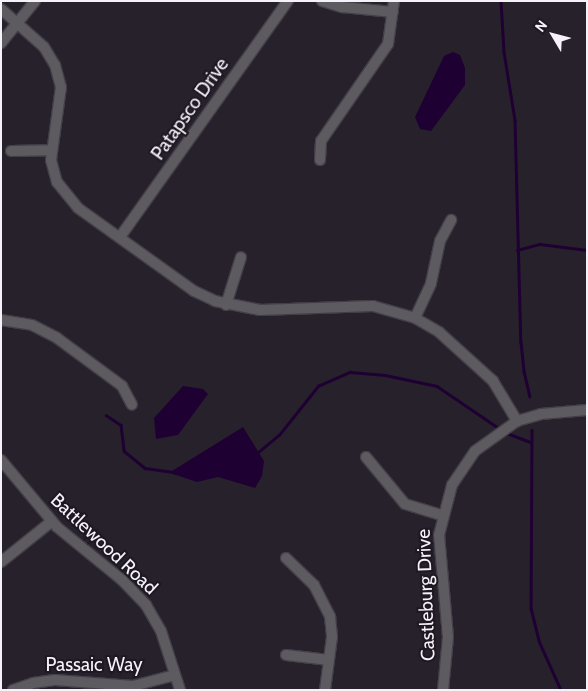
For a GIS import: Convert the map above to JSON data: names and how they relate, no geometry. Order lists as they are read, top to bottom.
{
  "streets": {
    "street": [
      "Patapsco Drive",
      "Battlewood Road",
      "Castleburg Drive",
      "Passaic Way"
    ]
  },
  "crossings": [
    ["Battlewood Road", "Passaic Way"]
  ],
  "north": "top left"
}
